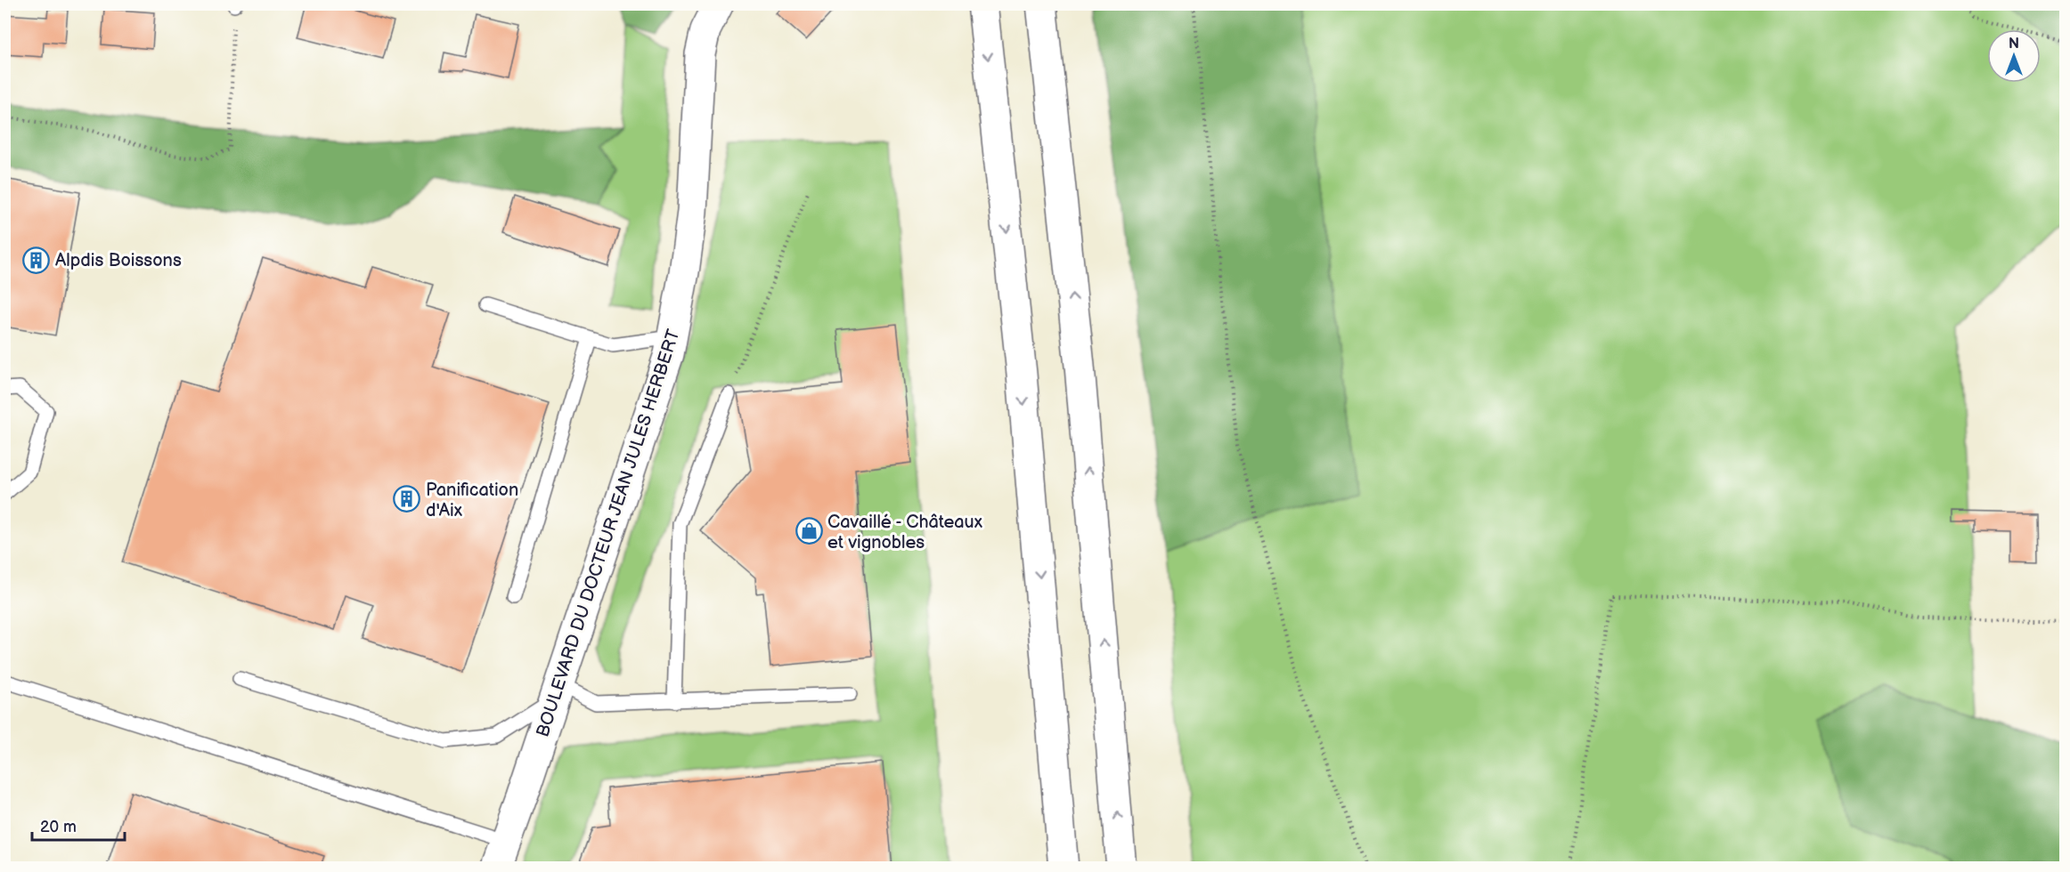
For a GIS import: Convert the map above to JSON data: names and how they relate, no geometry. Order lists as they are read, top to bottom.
{
  "streets": {
    "main road": ["BOULEVARD DU DOCTEUR JEAN JULES HERBERT"]
  },
  "places": {
    "building": ["Alpdis Boissons", "Panification d'Aix"],
    "shop": ["Cavaillé - Châteaux et vignobles"]
  },
  "scale_bar": "20 m",
  "north": "top"
}
